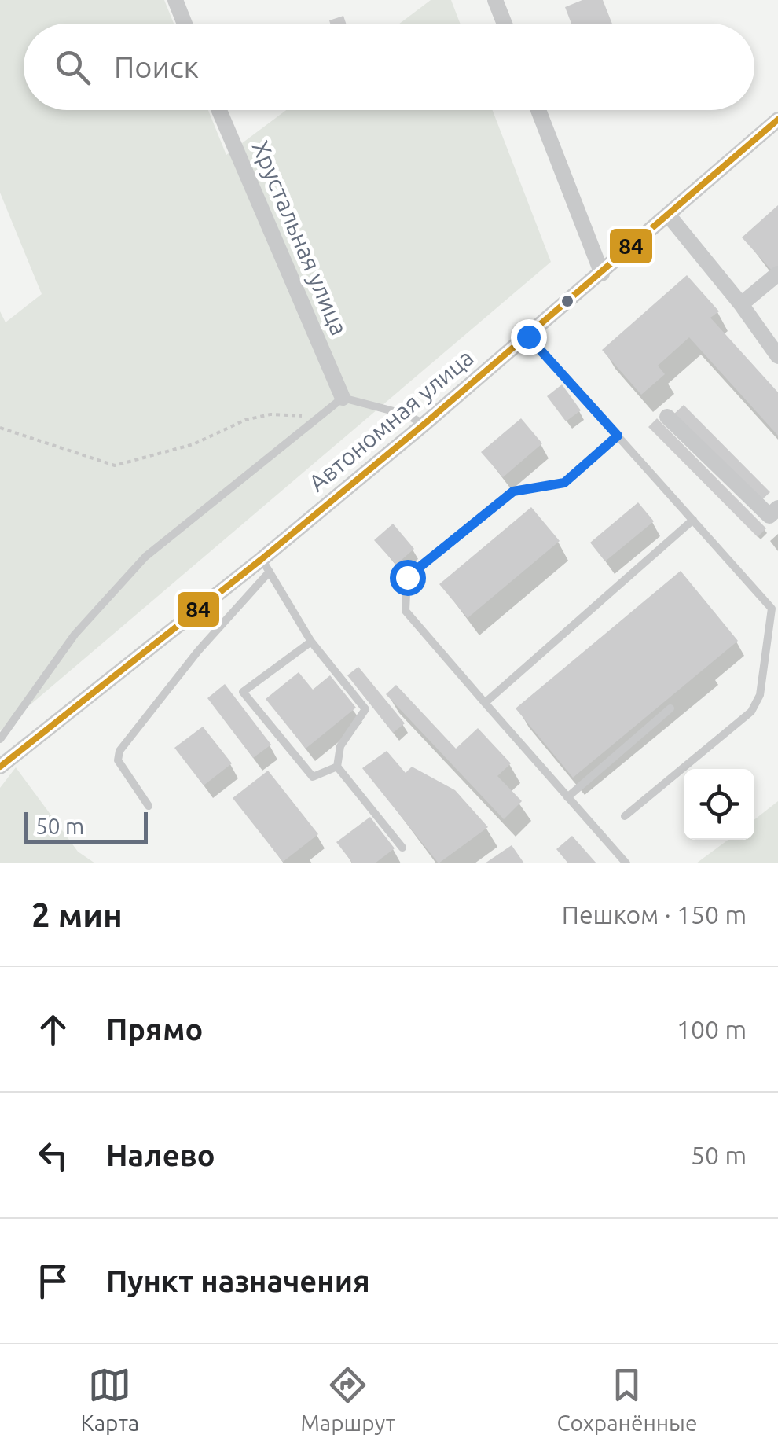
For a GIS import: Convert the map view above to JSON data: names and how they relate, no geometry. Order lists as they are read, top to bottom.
{
  "streets": {
    "street": ["Хрустальная улица", "Автономная улица"]
  },
  "lines": ["transit line 84"],
  "scale_bar": "50 m",
  "page": {
    "search": "Поиск",
    "scale": "50 m",
    "heading": ["2 мин", "Пешком · 150 m"],
    "list": [
      ["Прямо", "100 m"],
      ["Налево", "50 m"],
      "Пункт назначения"
    ],
    "nav": ["Карта", "Маршрут", "Сохранённые"]
  }
}
